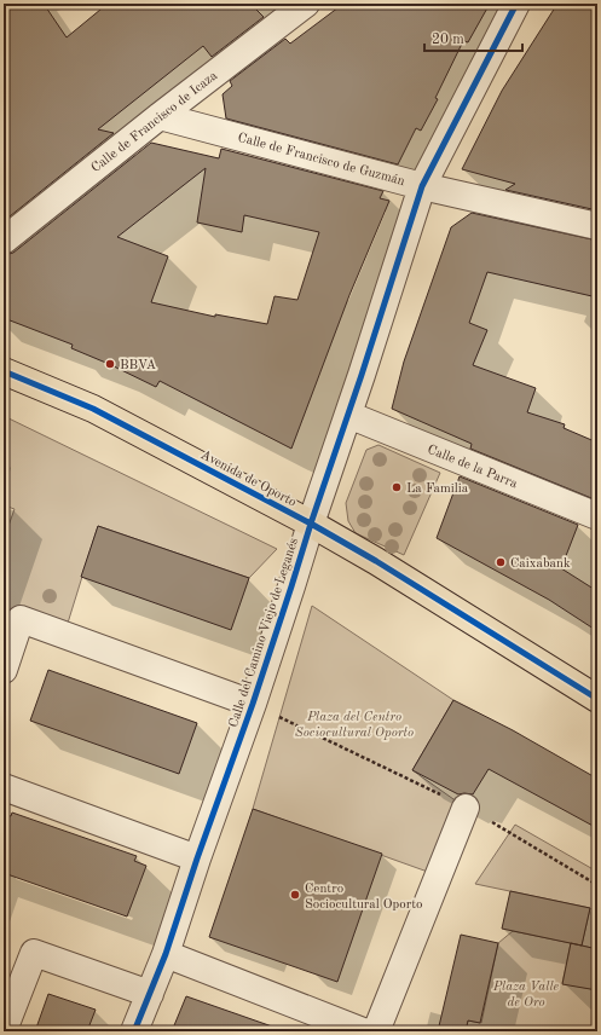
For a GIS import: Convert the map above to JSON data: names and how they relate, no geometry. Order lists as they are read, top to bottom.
{
  "streets": {
    "main road": ["Avenida de Oporto"],
    "street": [
      "Calle de Francisco de Icaza",
      "Calle de Francisco de Guzmán",
      "Calle de la Parra",
      "Calle del Camino Viejo de Leganés"
    ]
  },
  "crossings": [
    ["Calle de Francisco de Icaza", "Calle de Francisco de Guzmán"],
    ["Calle de Francisco de Guzmán", "Calle del Camino Viejo de Leganés"],
    ["Calle de la Parra", "Calle del Camino Viejo de Leganés"],
    ["Avenida de Oporto", "Calle del Camino Viejo de Leganés"]
  ],
  "parks": ["Plaza del Centro Sociocultural Oporto", "Plaza Valle de Oro"],
  "places": [
    "BBVA",
    "La Familia",
    "Caixabank",
    "Centro Sociocultural Oporto"
  ],
  "scale_bar": "20 m"
}
